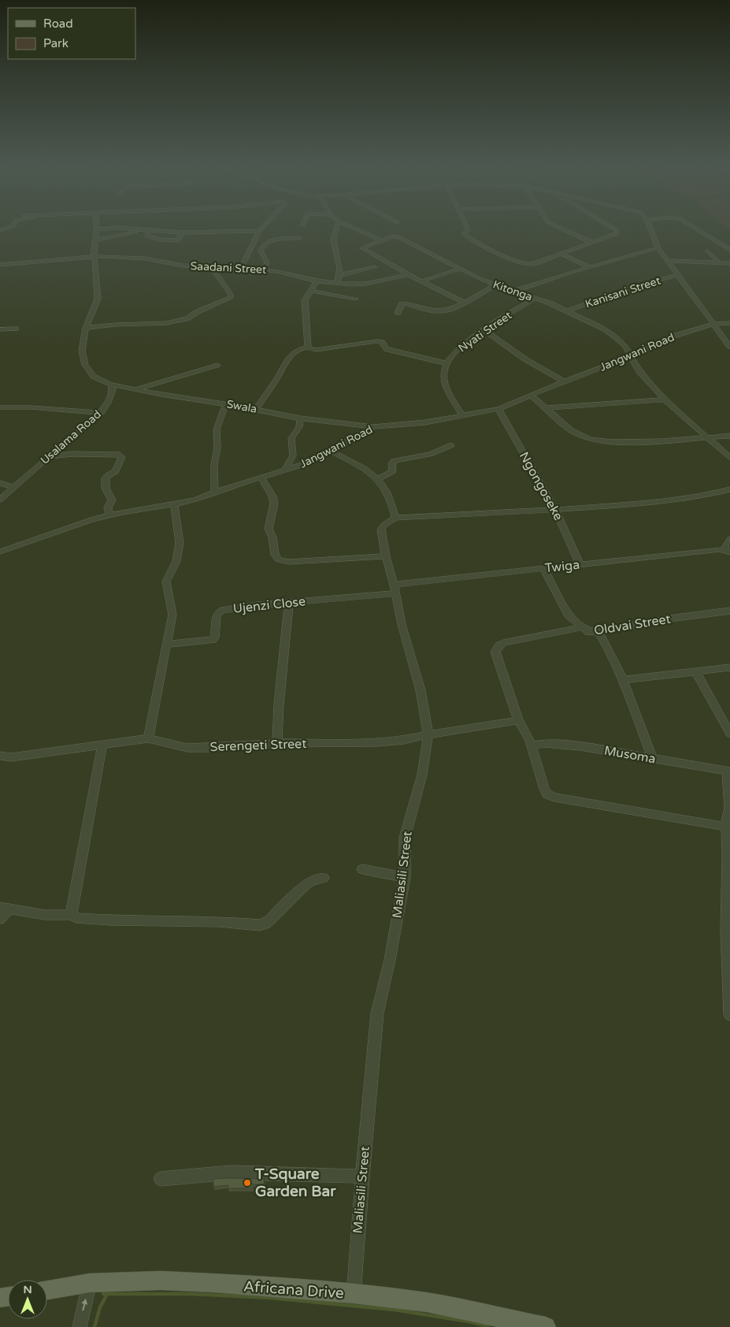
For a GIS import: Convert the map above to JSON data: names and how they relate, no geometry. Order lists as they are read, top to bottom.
{
  "streets": {
    "main road": ["Africana Drive"],
    "street": [
      "Saadani Street",
      "Kitonga",
      "Kanisani Street",
      "Nyati Street",
      "Jangwani Road",
      "Swala",
      "Usalama Road",
      "Ngongoseke",
      "Twiga",
      "Ujenzi Close",
      "Oldvai Street",
      "Serengeti Street",
      "Musoma",
      "Maliasili Street"
    ]
  },
  "crossings": [
    ["Saadani Street", "Kitonga"],
    ["Kitonga", "Kanisani Street"],
    ["Kitonga", "Nyati Street"],
    ["Kitonga", "Jangwani Road"],
    ["Nyati Street", "Jangwani Road"],
    ["Jangwani Road", "Swala"],
    ["Jangwani Road", "Ngongoseke"],
    ["Swala", "Usalama Road"],
    ["Ngongoseke", "Twiga"],
    ["Twiga", "Ujenzi Close"],
    ["Twiga", "Oldvai Street"],
    ["Twiga", "Maliasili Street"],
    ["Ujenzi Close", "Maliasili Street"],
    ["Serengeti Street", "Maliasili Street"],
    ["Maliasili Street", "Africana Drive"]
  ],
  "places": ["T-Square Garden Bar"],
  "legend": ["Road", "Park"],
  "north": "top"
}
